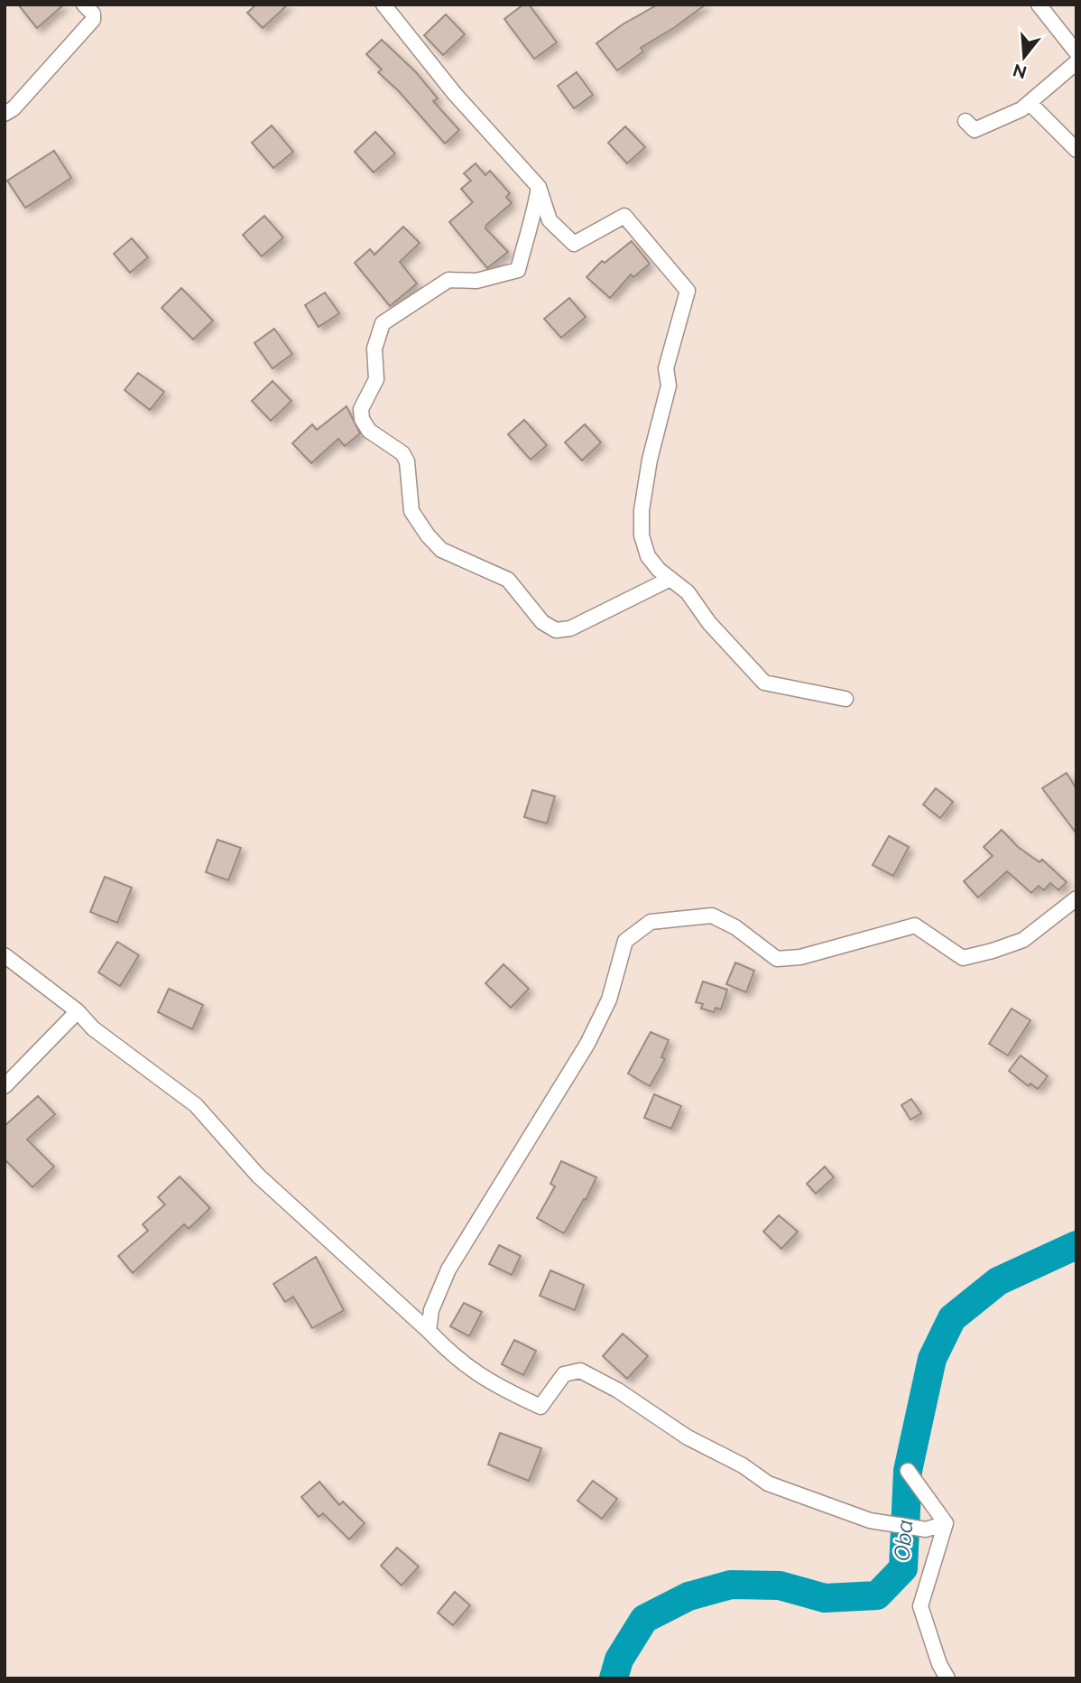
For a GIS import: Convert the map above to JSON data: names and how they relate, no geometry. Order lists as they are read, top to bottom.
{
  "water": ["Oba"],
  "north": "bottom"
}
